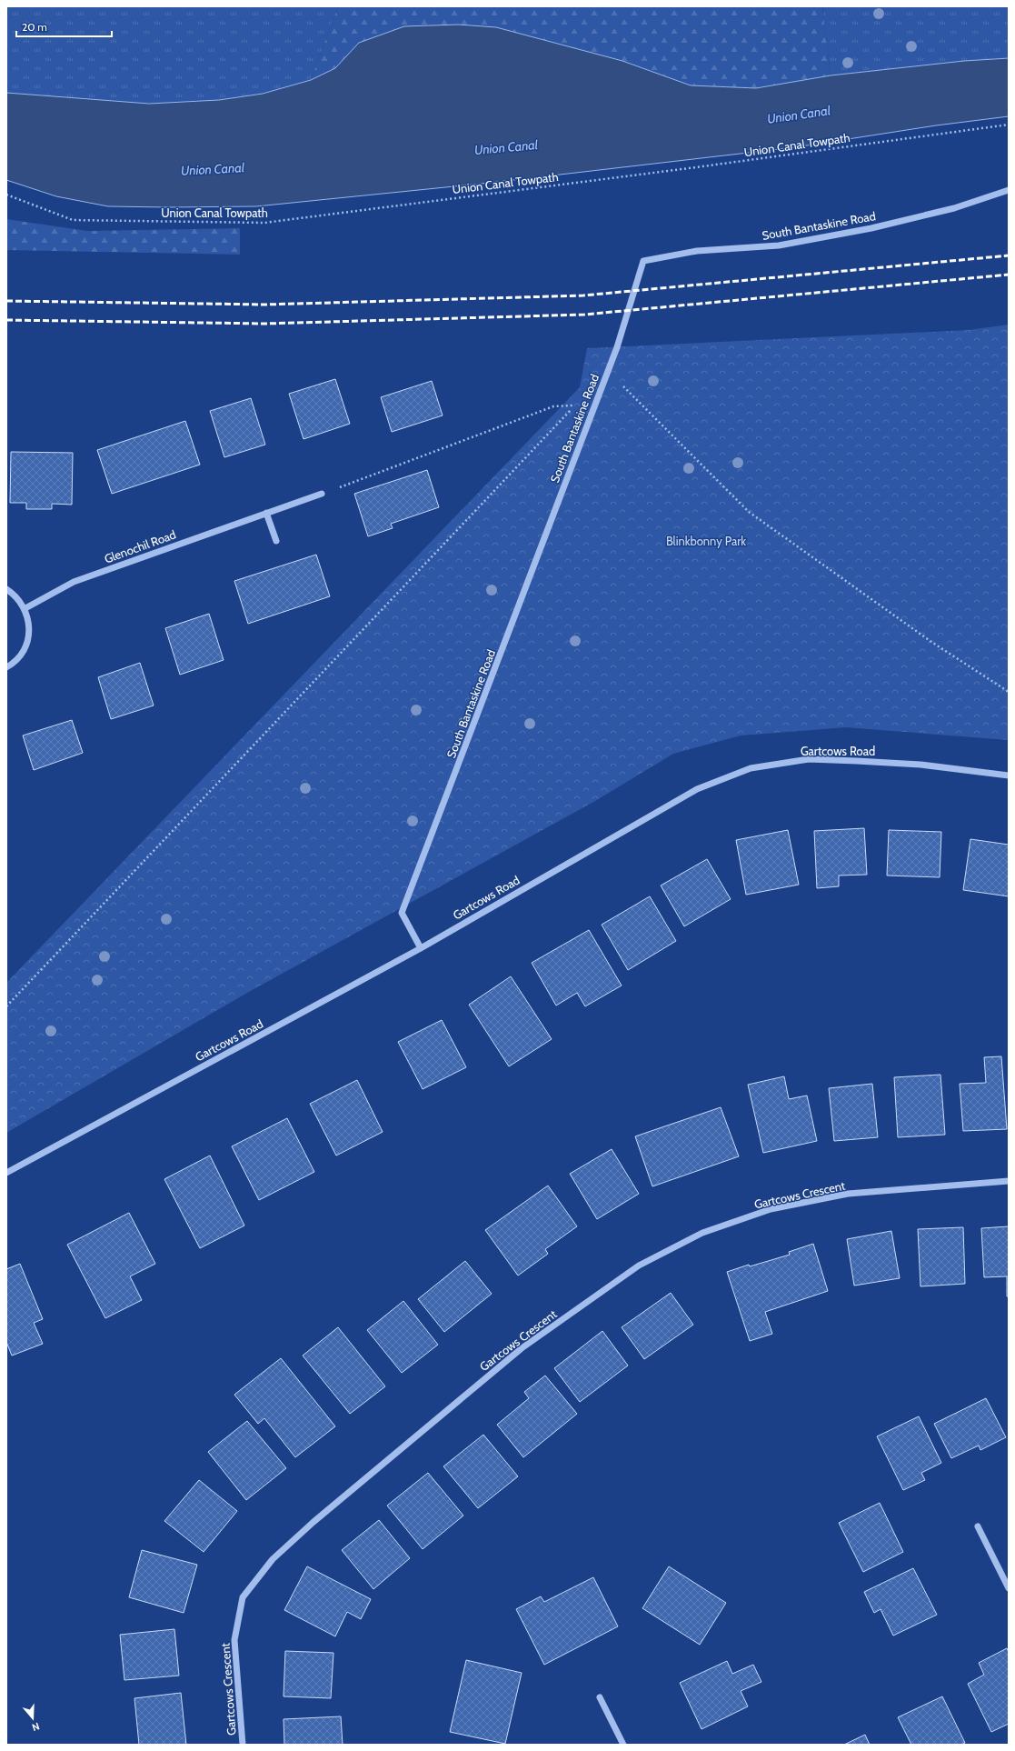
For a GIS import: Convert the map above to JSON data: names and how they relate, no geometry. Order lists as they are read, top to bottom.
{
  "streets": {
    "street": [
      "South Bantaskine Road",
      "Glenochil Road",
      "Gartcows Road",
      "Gartcows Crescent"
    ],
    "path": ["Union Canal Towpath"]
  },
  "crossings": [
    ["South Bantaskine Road", "Gartcows Road"]
  ],
  "water": ["Union Canal"],
  "parks": ["Blinkbonny Park"],
  "scale_bar": "20 m",
  "north": "bottom"
}
